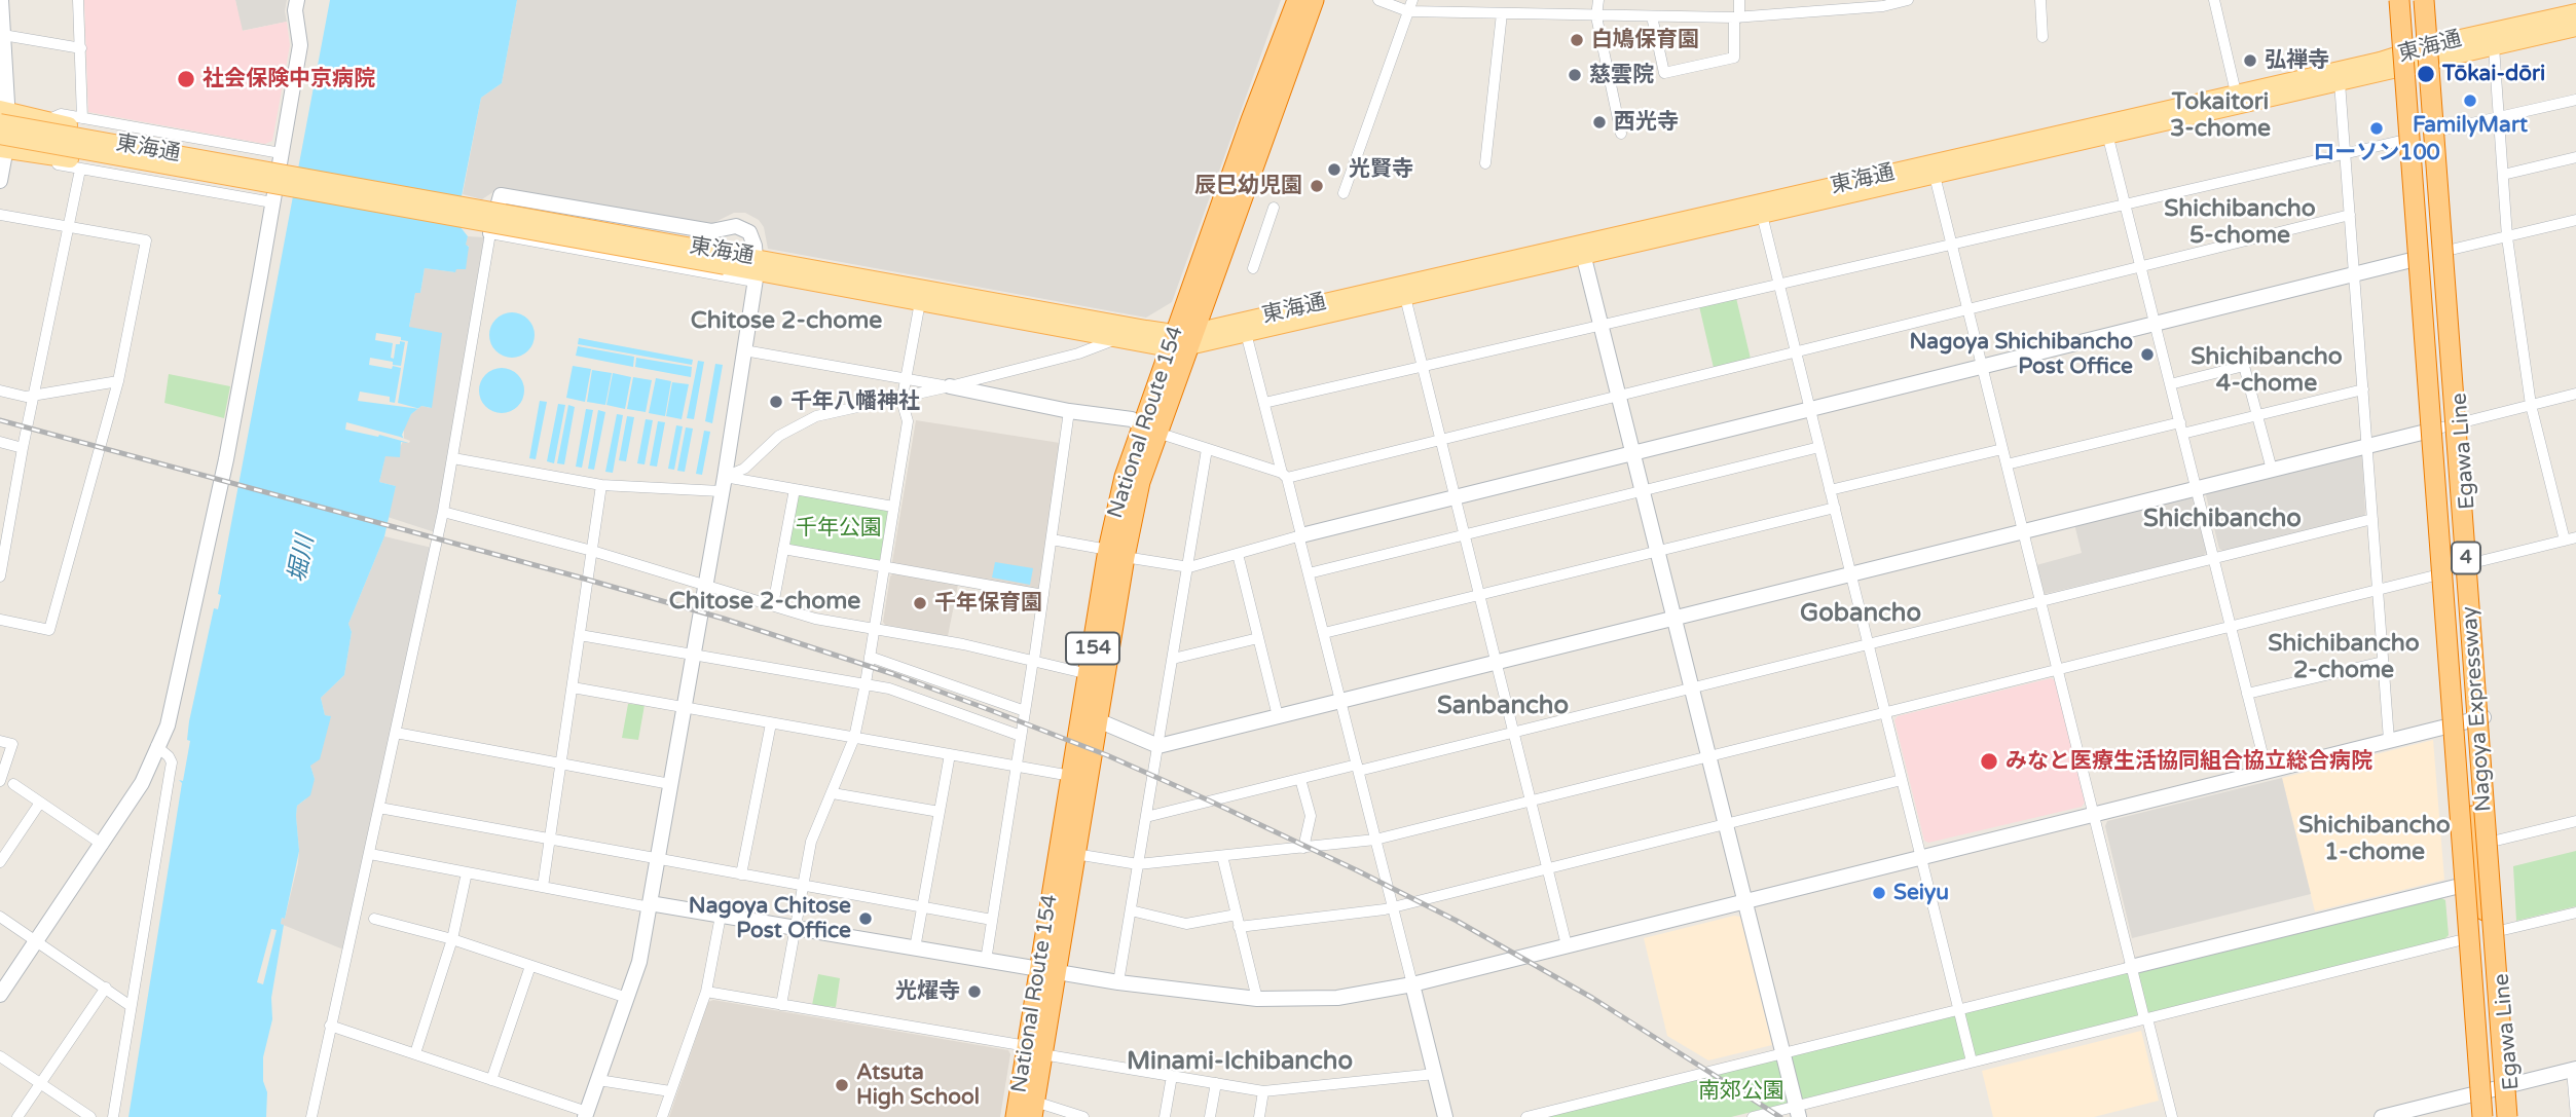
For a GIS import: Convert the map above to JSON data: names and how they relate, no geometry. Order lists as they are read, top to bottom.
{
  "streets": {
    "highway": [
      "National Route 154",
      "4",
      "154",
      "Nagoya Expressway"
    ],
    "main road": ["東海通", "Egawa Line"]
  },
  "crossings": [
    ["東海通", "National Route 154"],
    ["東海通", "Egawa Line"],
    ["東海通", "Nagoya Expressway"],
    ["Egawa Line", "Nagoya Expressway"]
  ],
  "districts": [
    "Tokaitori 3-chome",
    "Shichibancho 5-chome",
    "Chitose 2-chome",
    "Shichibancho 4-chome",
    "Shichibancho",
    "Chitose 2-chome",
    "Gobancho",
    "Shichibancho 2-chome",
    "Sanbancho",
    "Shichibancho 1-chome",
    "Minami-Ichibancho"
  ],
  "water": ["堀川"],
  "parks": ["千年公園", "南郊公園"],
  "places": [
    "白鳩保育園",
    "弘禅寺",
    "Tōkai-dōri",
    "慈雲院",
    "社会保険中京病院",
    "FamilyMart",
    "西光寺",
    "ローソン100",
    "光賢寺",
    "辰巳幼児園",
    "Nagoya Shichibancho Post Office",
    "千年八幡神社",
    "千年保育園",
    "みなと医療生活協同組合協立総合病院",
    "Seiyu",
    "Nagoya Chitose Post Office",
    "光燿寺",
    "Atsuta High School"
  ]
}
